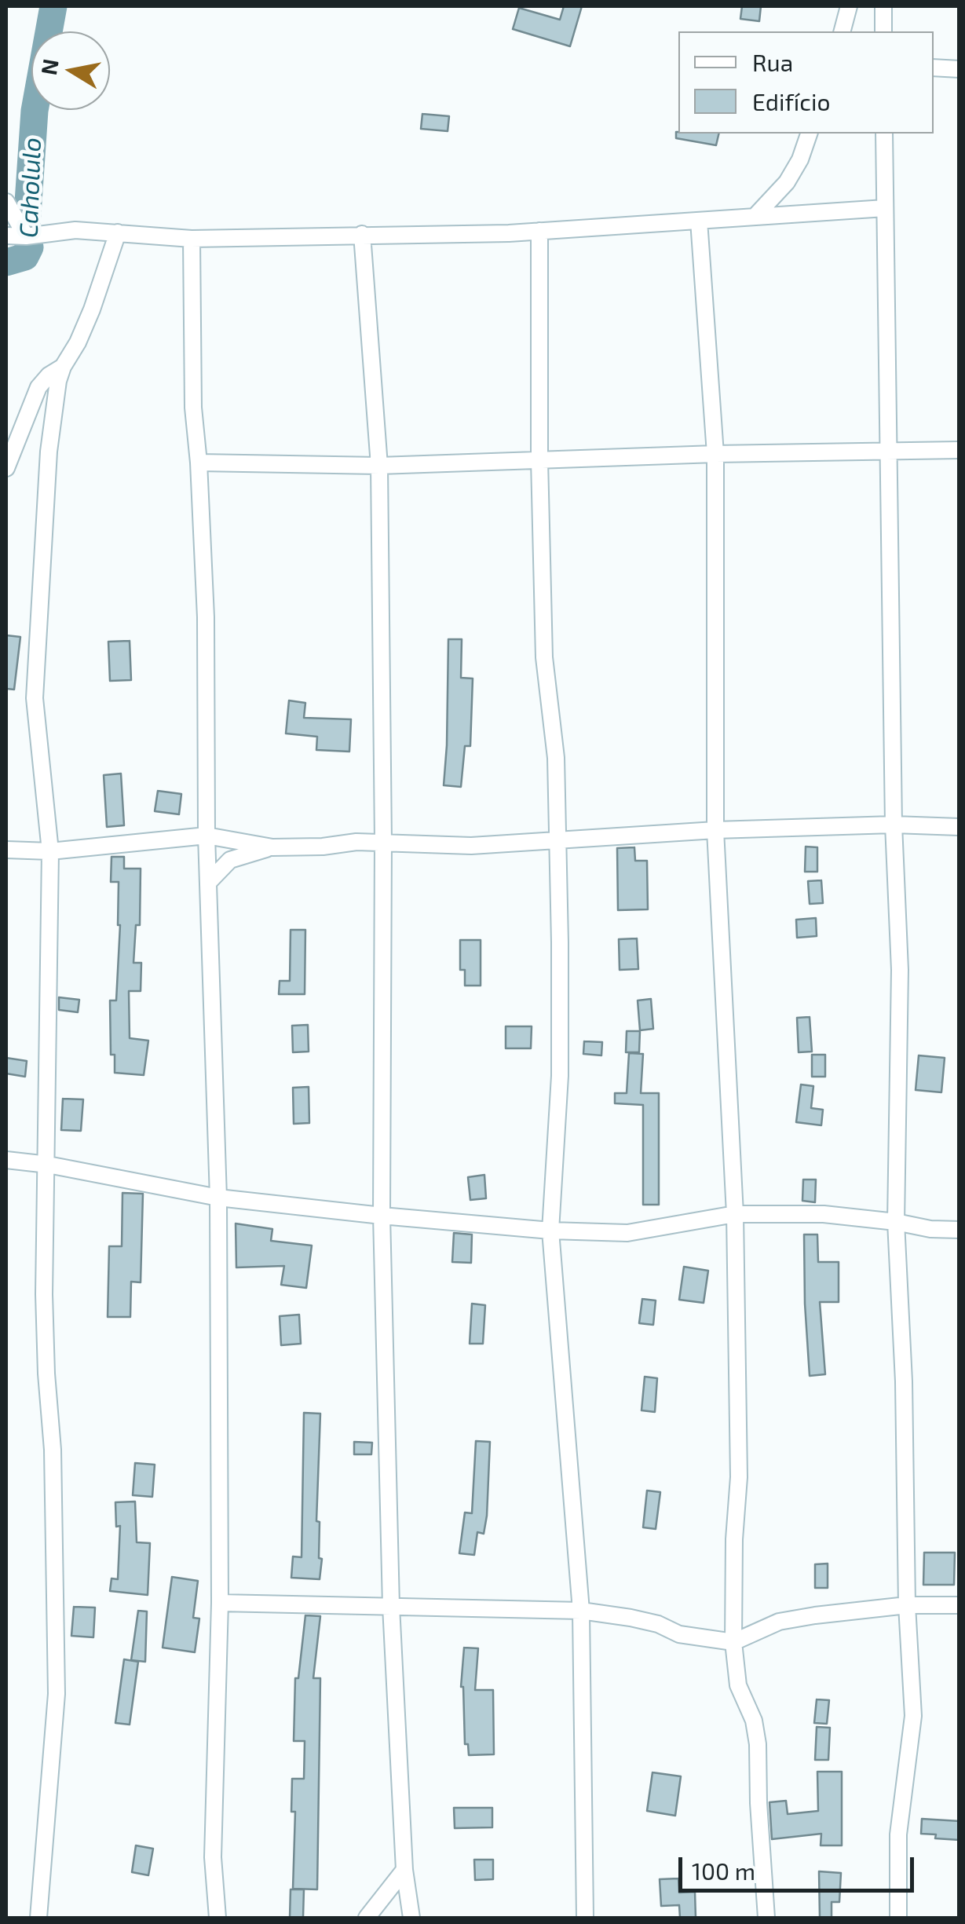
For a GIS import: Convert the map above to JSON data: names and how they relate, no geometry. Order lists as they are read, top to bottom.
{
  "water": ["Caholulo"],
  "legend": ["Rua", "Edifício"],
  "scale_bar": "100 m",
  "north": "left"
}
